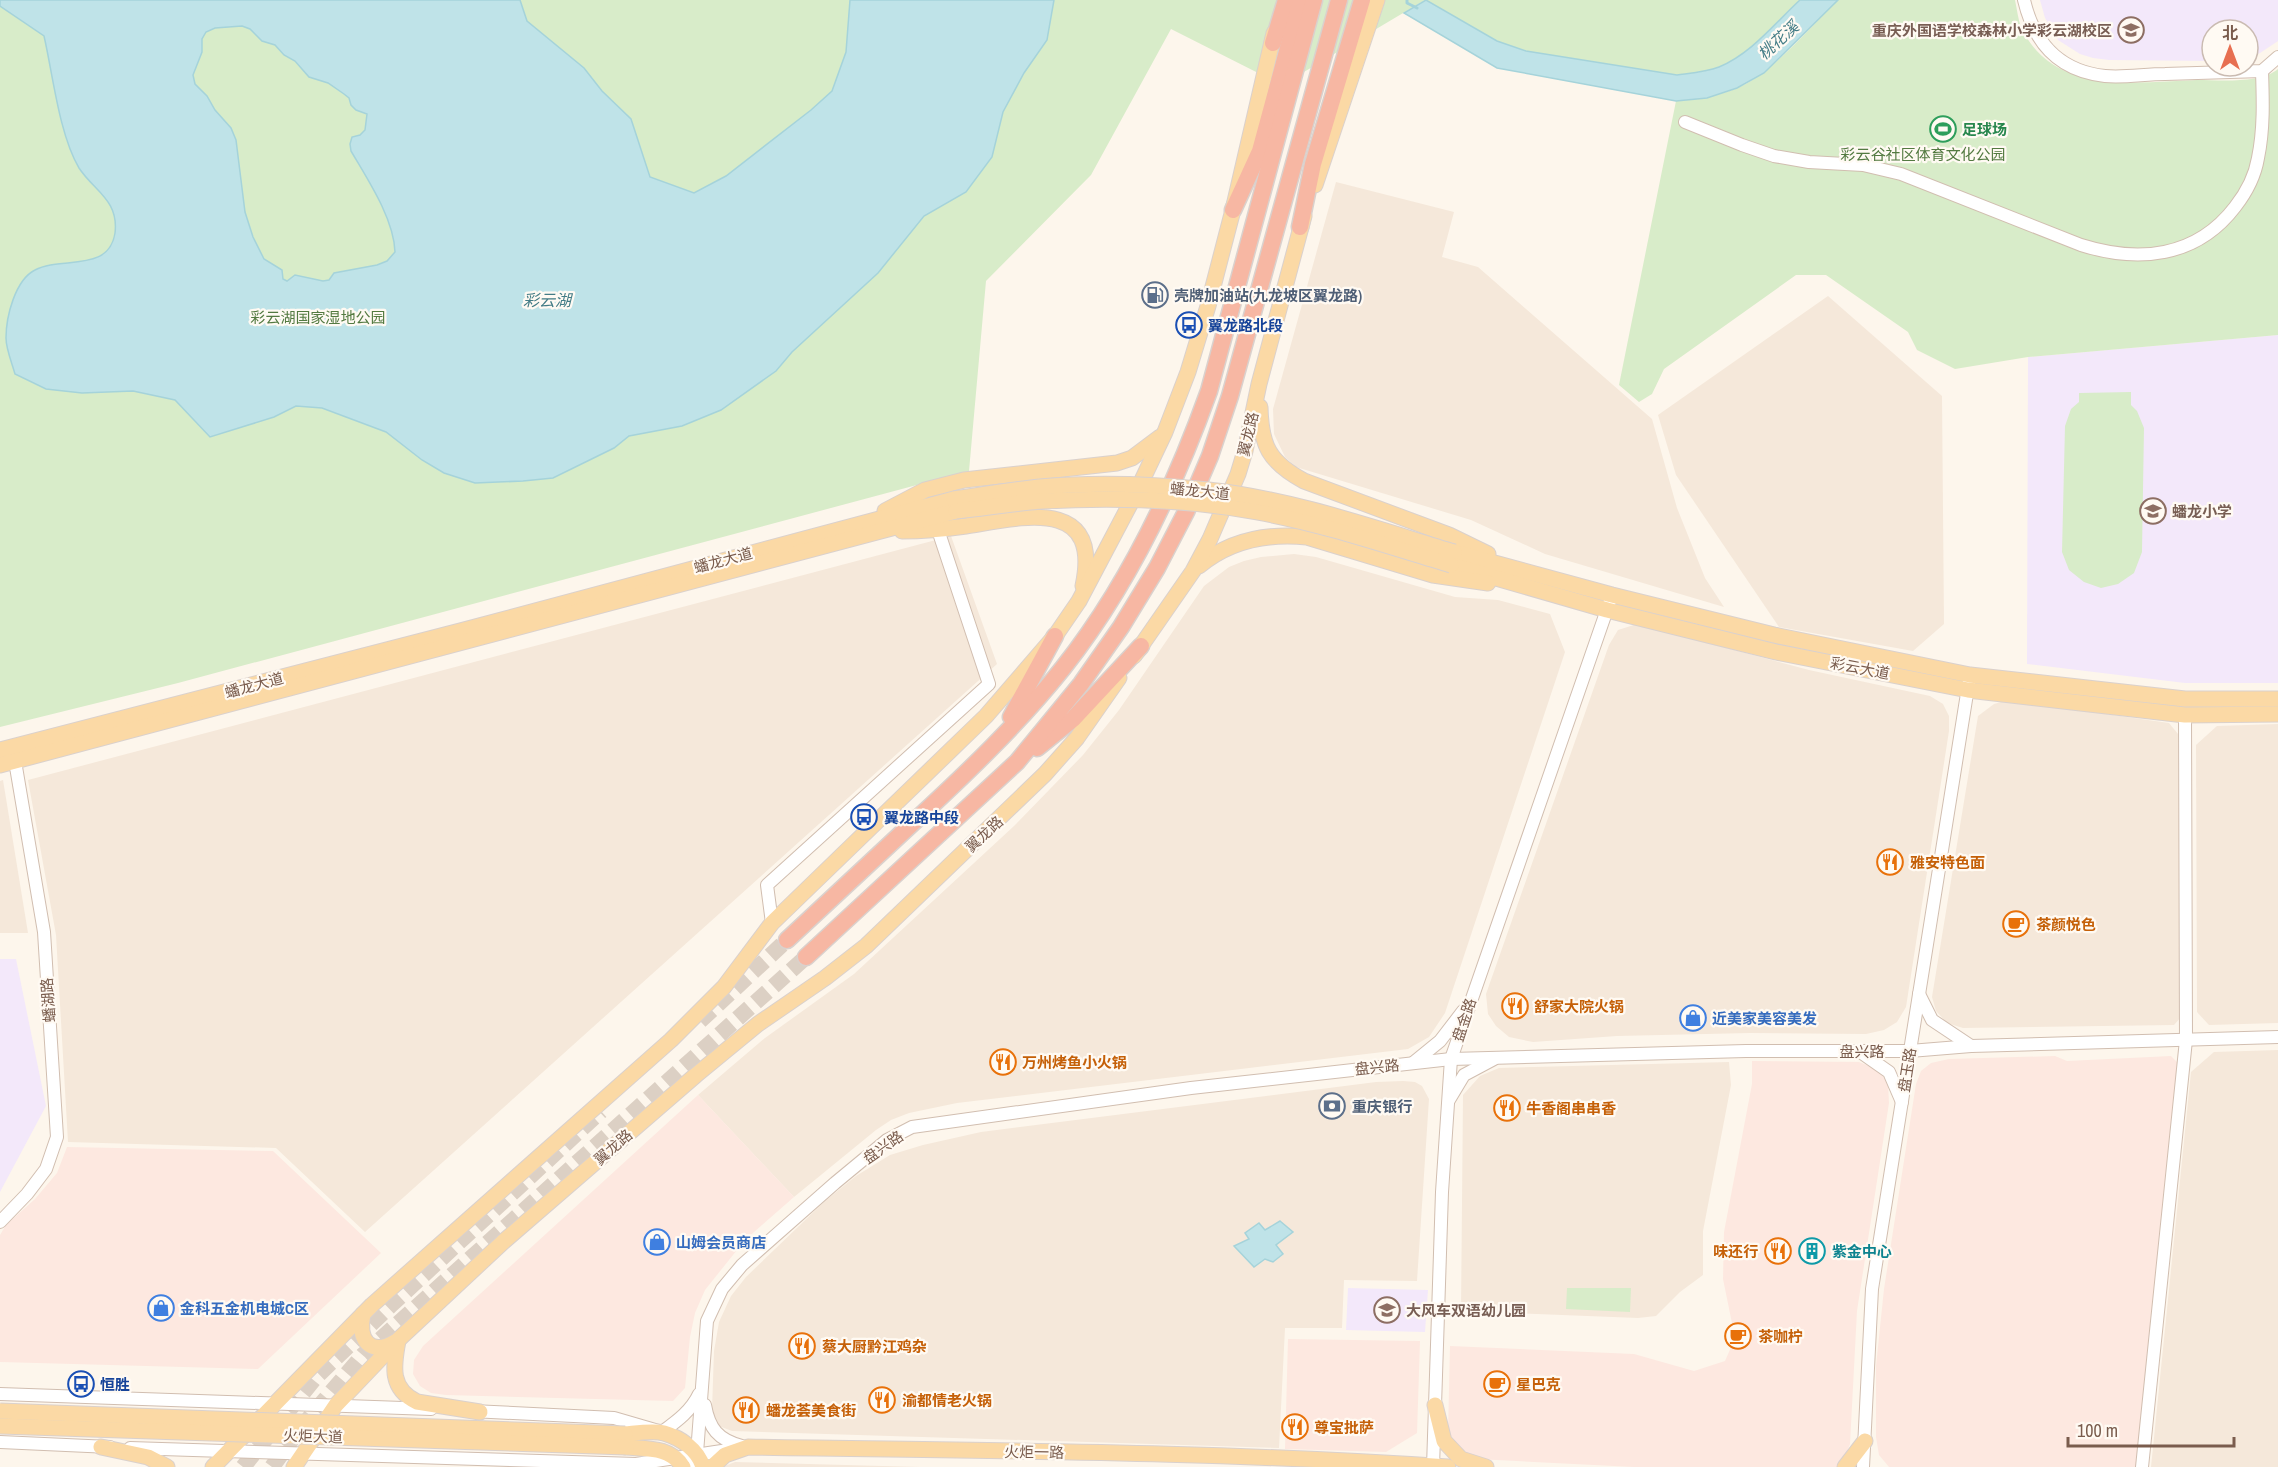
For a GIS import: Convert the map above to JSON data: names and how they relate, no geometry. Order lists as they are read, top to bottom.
{
  "streets": {
    "highway": ["翼龙路"],
    "main road": [
      "蟠龙大道",
      "彩云大道",
      "火炬大道",
      "火炬一路"
    ],
    "street": [
      "蟠湖路",
      "盘金路",
      "盘兴路",
      "盘玉路"
    ]
  },
  "crossings": [
    ["蟠龙大道", "彩云大道"],
    ["蟠龙大道", "蟠湖路"],
    ["彩云大道", "盘金路"],
    ["彩云大道", "盘玉路"],
    ["盘金路", "盘兴路"],
    ["盘金路", "火炬一路"],
    ["盘兴路", "盘玉路"]
  ],
  "water": ["桃花溪", "彩云湖"],
  "parks": ["彩云谷社区体育文化公园", "彩云湖国家湿地公园"],
  "places": {
    "school or university": ["重庆外国语学校森林小学彩云湖校区", "蟠龙小学", "大风车双语幼儿园"],
    "sports": ["足球场"],
    "fuel station": ["壳牌加油站(九龙坡区翼龙路)"],
    "bus stop": ["翼龙路北段", "翼龙路中段", "恒胜"],
    "restaurant": [
      "雅安特色面",
      "舒家大院火锅",
      "万州烤鱼小火锅",
      "牛香阁串串香",
      "味还行",
      "蔡大厨黔江鸡杂",
      "渝都情老火锅",
      "蟠龙荟美食街",
      "尊宝批萨"
    ],
    "cafe": ["茶颜悦色", "茶咖柠", "星巴克"],
    "shop": ["近美家美容美发", "山姆会员商店", "金科五金机电城C区"],
    "bank": ["重庆银行"],
    "building": ["紫金中心"]
  },
  "scale_bar": "100 m",
  "north": "top"
}
